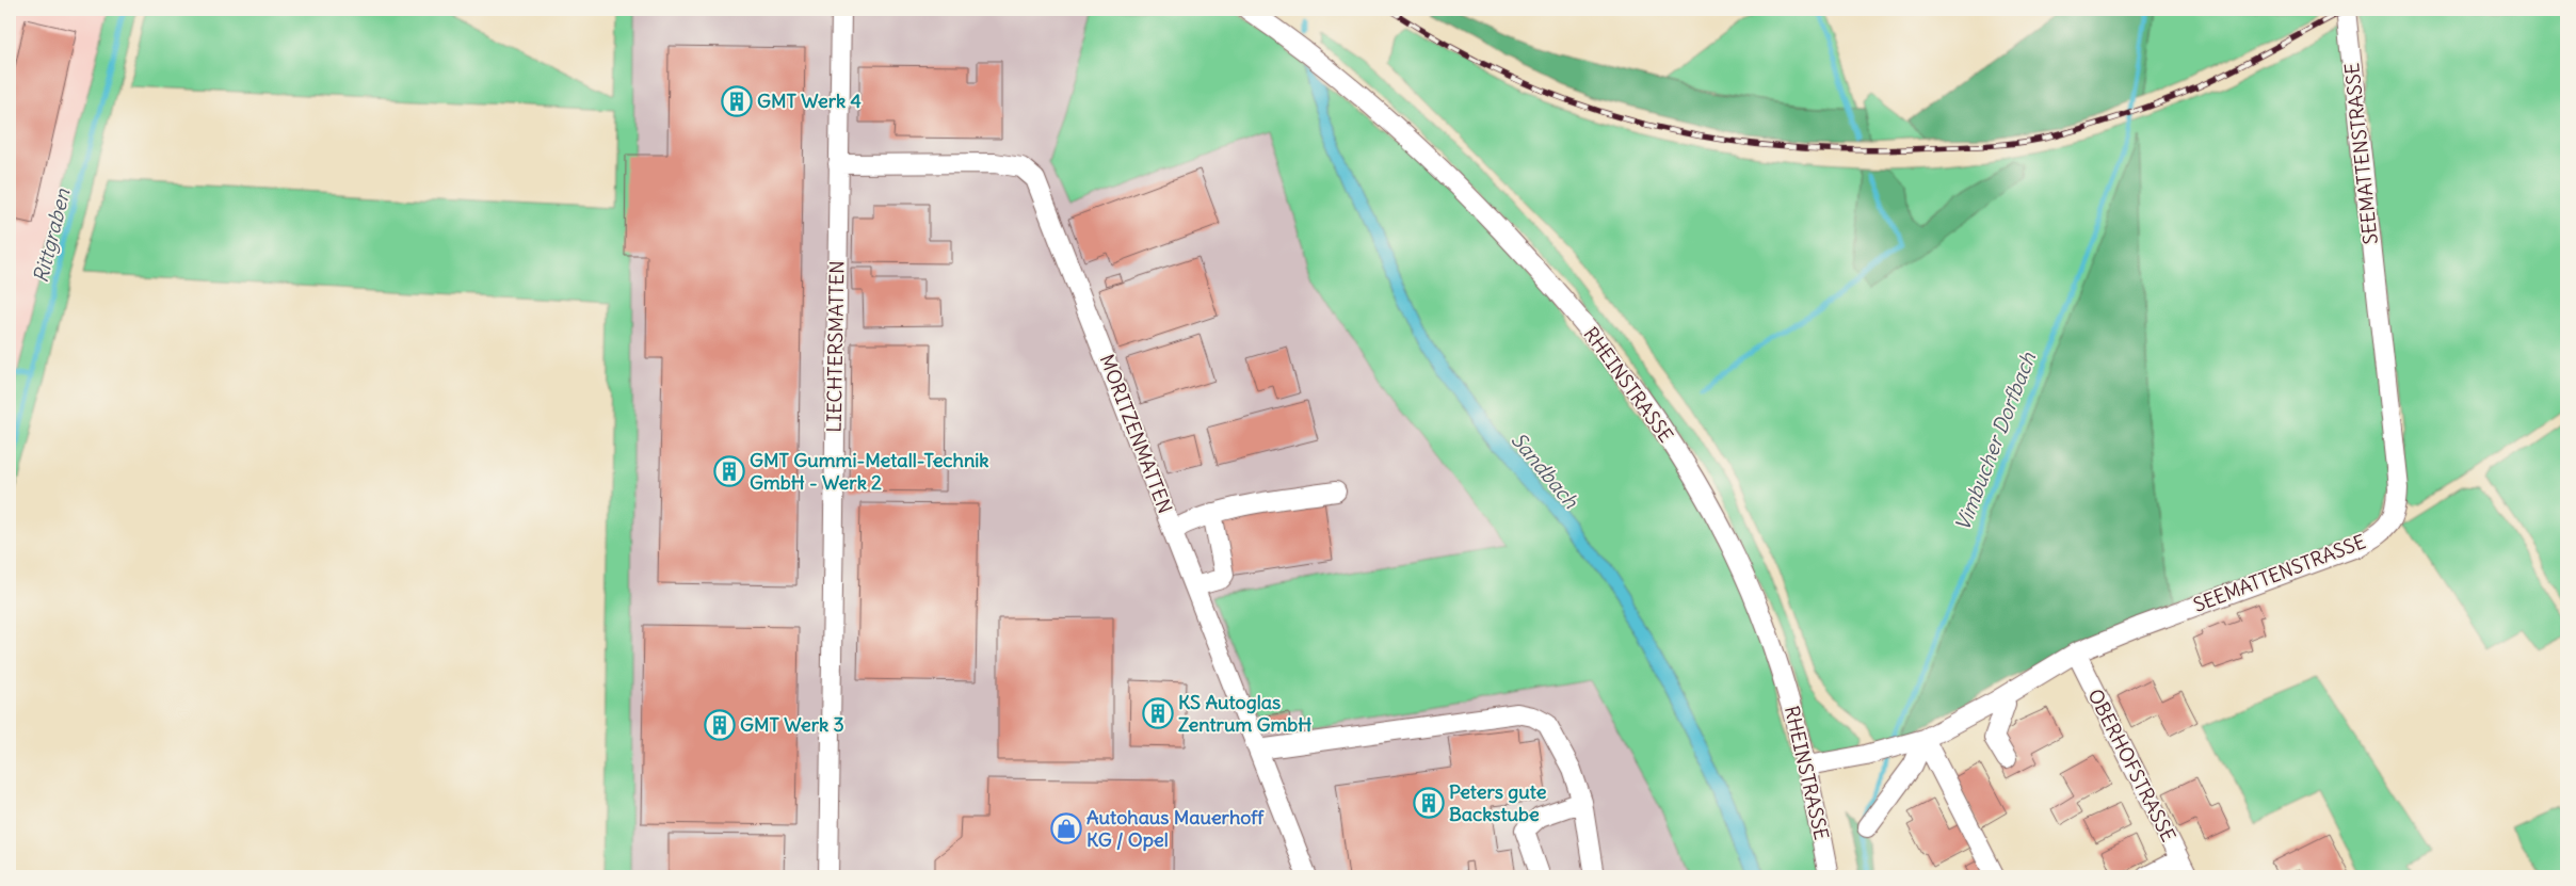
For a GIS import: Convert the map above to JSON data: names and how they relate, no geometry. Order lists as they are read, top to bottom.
{
  "streets": {
    "street": [
      "SEEMATTENSTRASSE",
      "LIECHTERSMATTEN",
      "RHEINSTRASSE",
      "MORITZENMATTEN",
      "OBERHOFSTRASSE"
    ]
  },
  "crossings": [
    ["SEEMATTENSTRASSE", "RHEINSTRASSE"],
    ["SEEMATTENSTRASSE", "OBERHOFSTRASSE"],
    ["LIECHTERSMATTEN", "MORITZENMATTEN"]
  ],
  "water": ["Rittgraben", "Vimbucher Dorfbach", "Sandbach"],
  "places": {
    "building": [
      "GMT Werk 4",
      "GMT Gummi-Metall-Technik GmbH - Werk 2",
      "KS Autoglas Zentrum GmbH",
      "GMT Werk 3",
      "Peters gute Backstube"
    ],
    "shop": ["Autohaus Mauerhoff KG / Opel"]
  }
}
